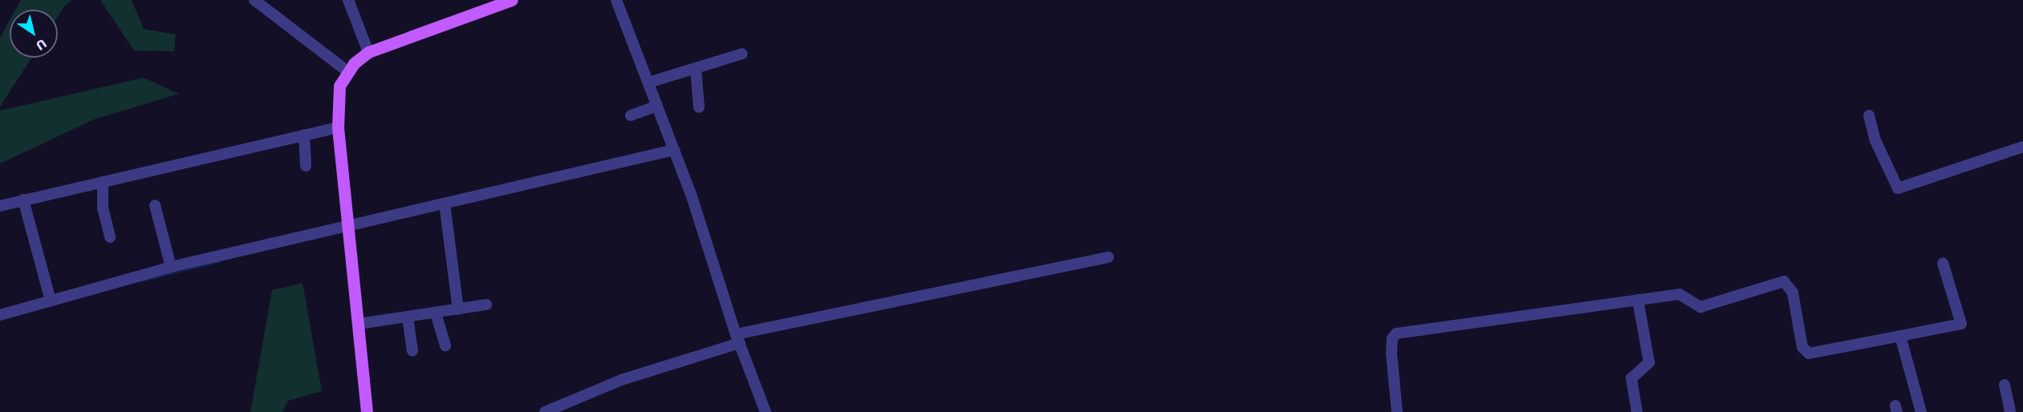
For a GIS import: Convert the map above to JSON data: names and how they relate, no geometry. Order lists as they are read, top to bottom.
{
  "north": "bottom right"
}
